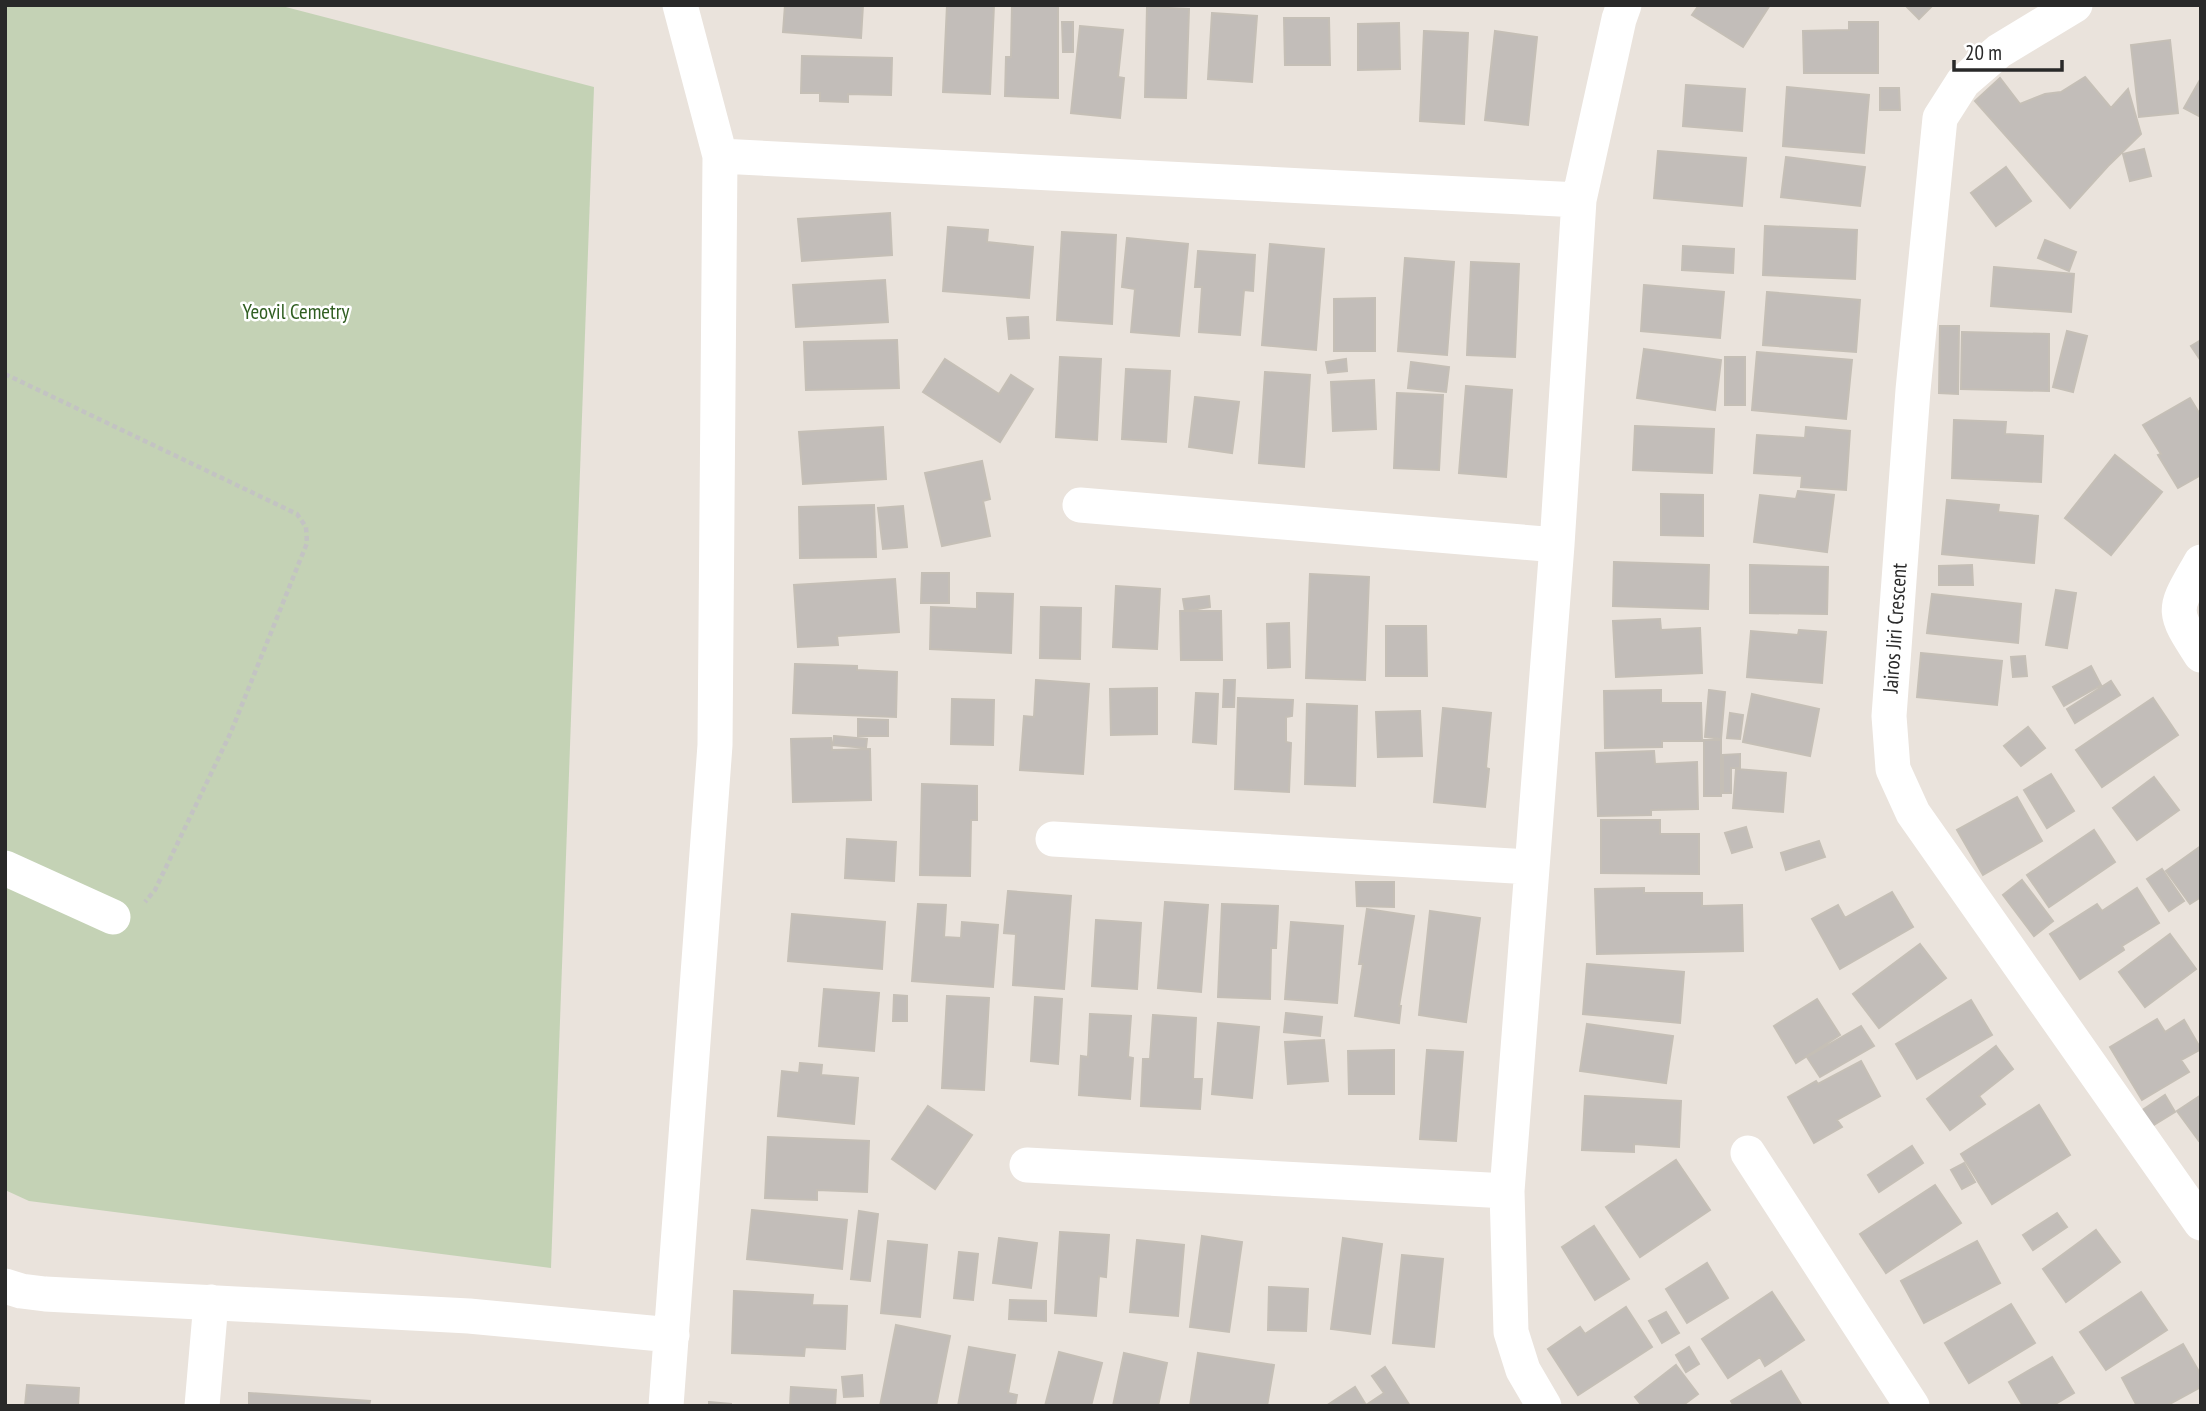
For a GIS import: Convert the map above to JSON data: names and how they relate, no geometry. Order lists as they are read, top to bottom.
{
  "streets": {
    "street": ["Jairos Jiri Crescent"]
  },
  "parks": ["Yeovil Cemetry"],
  "scale_bar": "20 m"
}
